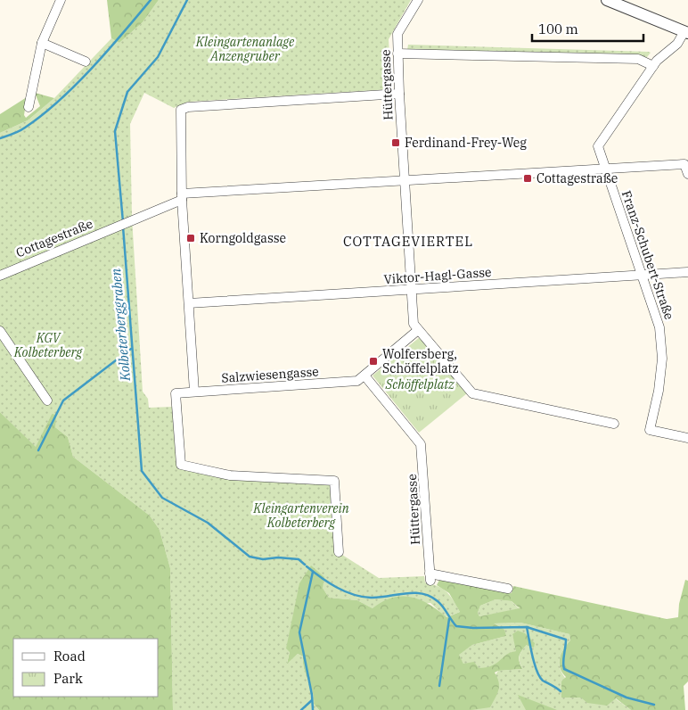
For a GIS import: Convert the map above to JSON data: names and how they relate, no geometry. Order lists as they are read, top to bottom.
{
  "streets": {
    "street": [
      "Hüttergasse",
      "Cottagestraße",
      "Franz-Schubert-Straße",
      "Viktor-Hagl-Gasse",
      "Salzwiesengasse"
    ]
  },
  "crossings": [
    ["Hüttergasse", "Viktor-Hagl-Gasse"],
    ["Hüttergasse", "Salzwiesengasse"],
    ["Franz-Schubert-Straße", "Viktor-Hagl-Gasse"]
  ],
  "districts": ["COTTAGEVIERTEL"],
  "water": ["Kolbeterberggraben"],
  "parks": [
    "Kleingartenanlage Anzengruber",
    "KGV Kolbeterberg",
    "Schöffelplatz",
    "Kleingartenverein Kolbeterberg"
  ],
  "places": {
    "transit": [
      "Ferdinand-Frey-Weg",
      "Cottagestraße",
      "Korngoldgasse",
      "Wolfersberg, Schöffelplatz"
    ]
  },
  "legend": ["Road", "Park"],
  "scale_bar": "100 m"
}
